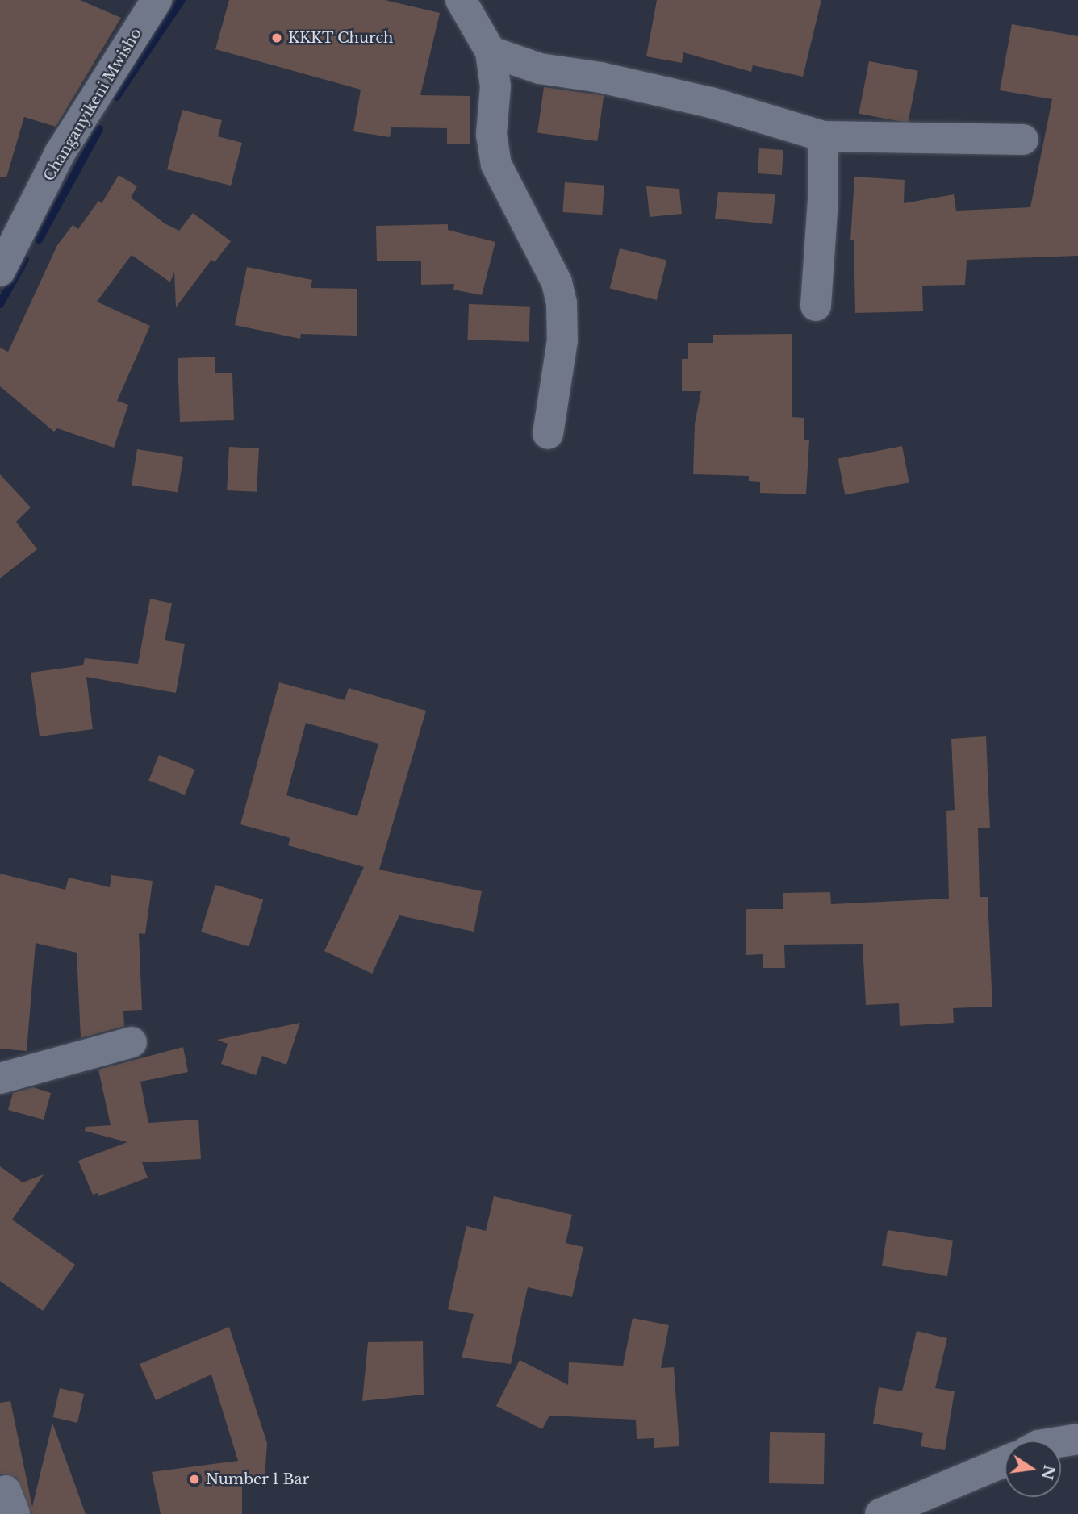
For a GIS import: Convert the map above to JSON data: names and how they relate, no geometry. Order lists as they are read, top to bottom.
{
  "streets": {
    "street": ["Changanyikeni Mwisho"]
  },
  "places": ["KKKT Church", "Number 1 Bar"],
  "north": "right"
}
